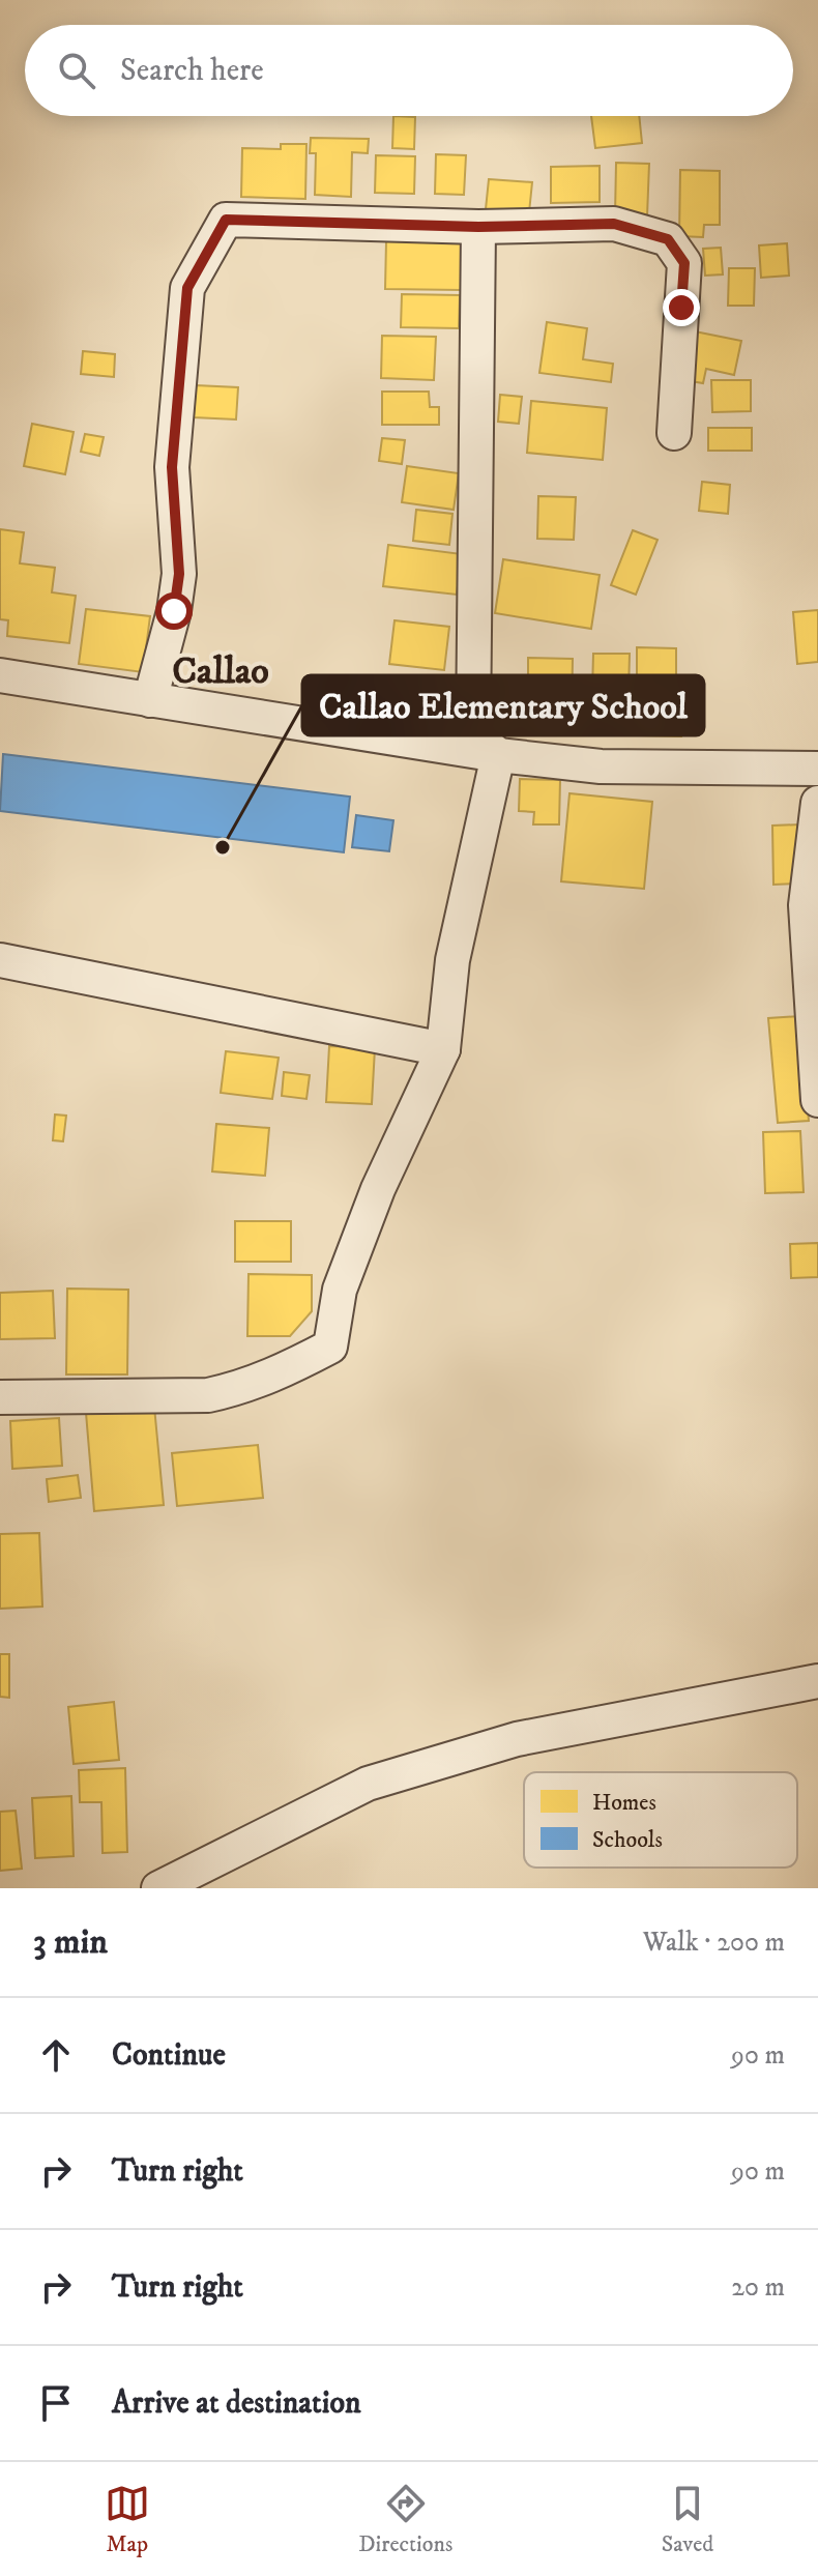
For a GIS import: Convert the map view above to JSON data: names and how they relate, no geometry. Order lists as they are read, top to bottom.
{
  "districts": ["Callao"],
  "places": ["Callao Elementary School"],
  "legend": ["Homes", "Schools"],
  "page": {
    "search": "Search here",
    "heading": ["3 min", "Walk · 200 m"],
    "list": [
      ["Continue", "90 m"],
      ["Turn right", "90 m"],
      ["Turn right", "20 m"],
      "Arrive at destination"
    ],
    "nav": ["Map", "Directions", "Saved"]
  }
}
